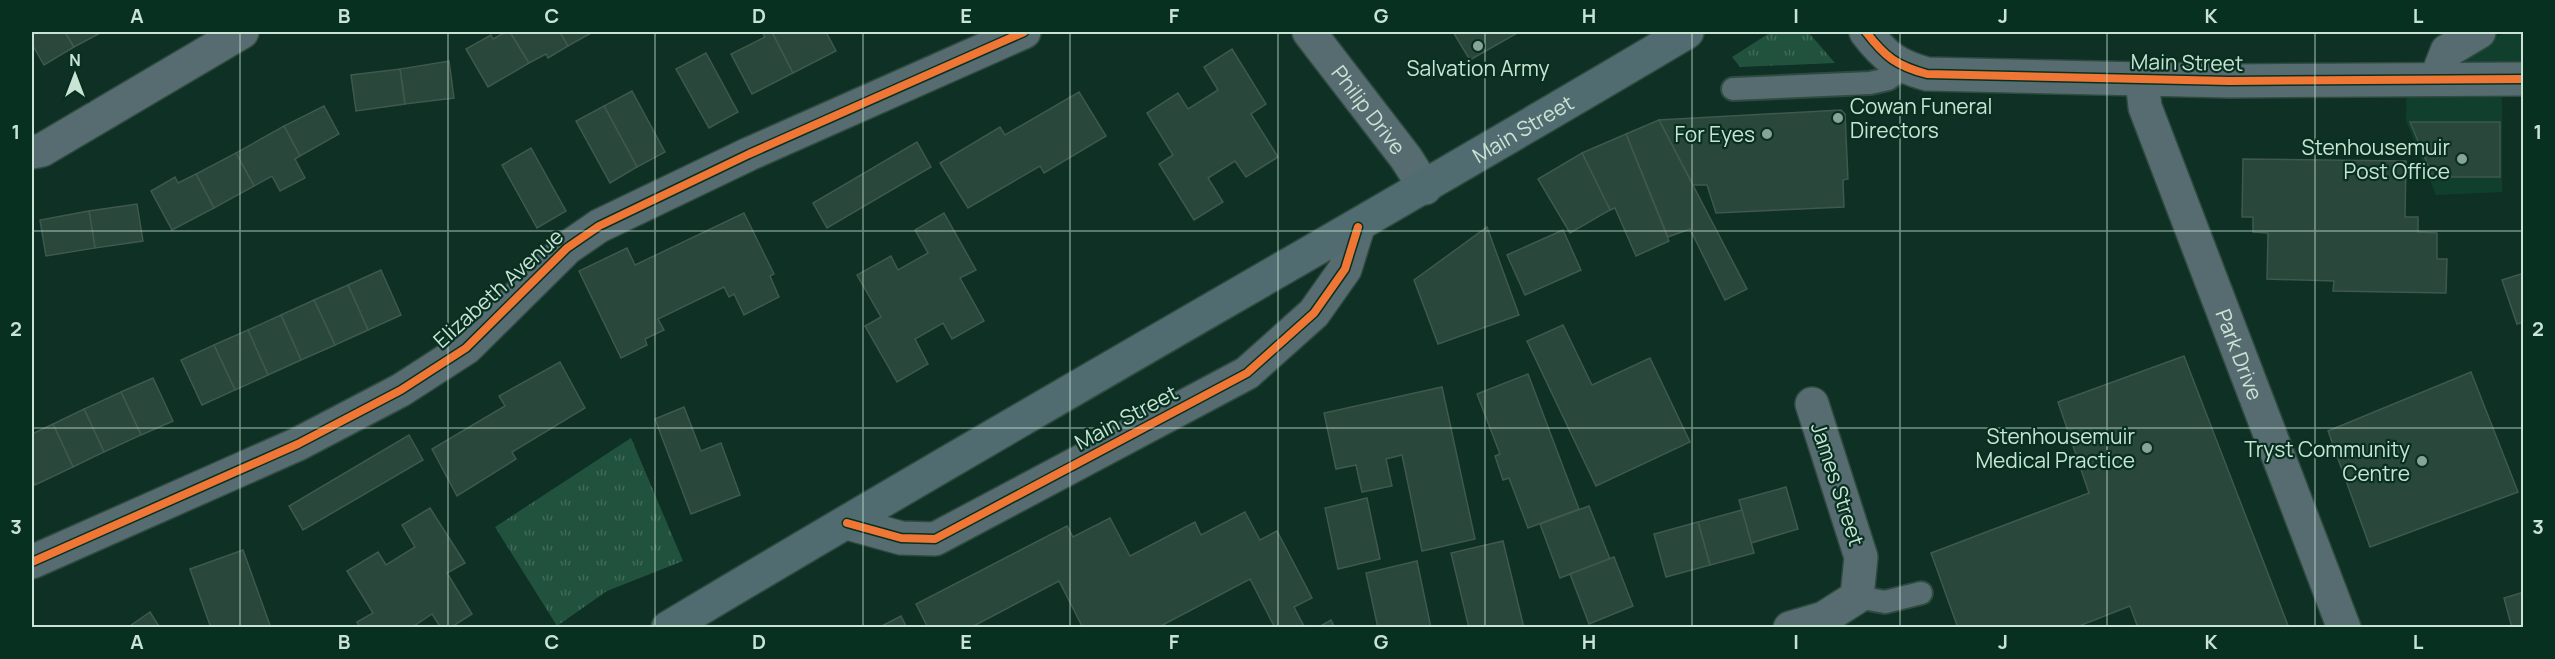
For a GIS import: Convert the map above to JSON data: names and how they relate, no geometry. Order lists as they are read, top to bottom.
{
  "streets": {
    "main road": ["Main Street"],
    "street": [
      "Philip Drive",
      "Elizabeth Avenue",
      "Park Drive",
      "James Street"
    ]
  },
  "crossings": [
    ["Main Street", "Philip Drive"],
    ["Main Street", "Park Drive"]
  ],
  "places": [
    "Salvation Army",
    "Cowan Funeral Directors",
    "For Eyes",
    "Stenhousemuir Post Office",
    "Stenhousemuir Medical Practice",
    "Tryst Community Centre"
  ],
  "north": "top",
  "grid": {
    "columns": [
      "A",
      "B",
      "C",
      "D",
      "E",
      "F",
      "G",
      "H",
      "I",
      "J",
      "K",
      "L"
    ],
    "rows": ["1", "2", "3"]
  }
}
